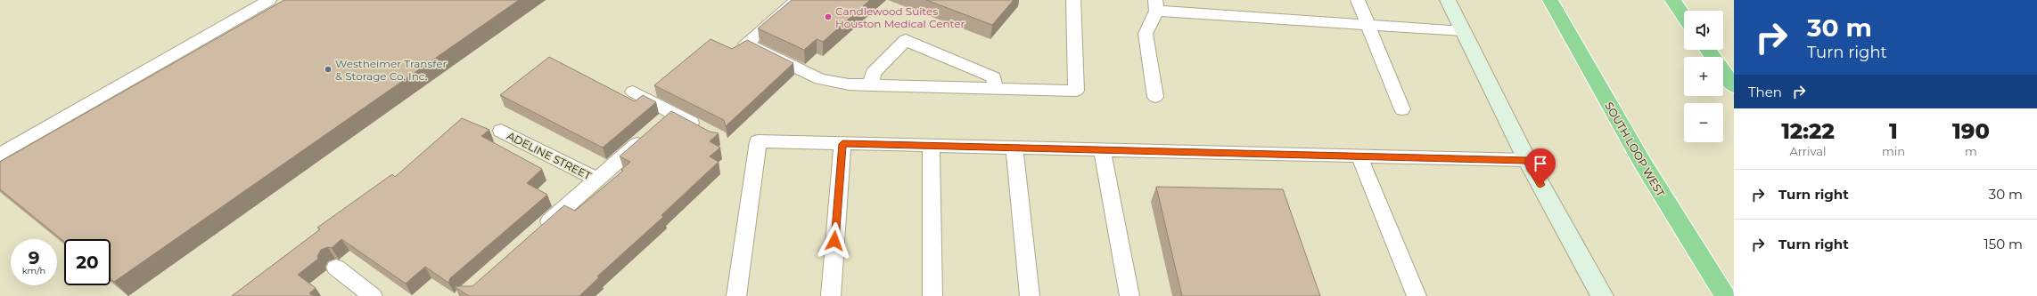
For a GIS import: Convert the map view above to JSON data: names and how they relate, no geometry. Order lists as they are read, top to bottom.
{
  "streets": {
    "highway": ["SOUTH LOOP WEST"],
    "lane": ["ADELINE STREET"]
  },
  "places": ["Candlewood Suites Houston Medical Center", "Westheimer Transfer & Storage Co. Inc."],
  "page": {
    "turn": ["30 m", "Turn right"],
    "map_buttons": ["+", "−"],
    "then": "Then",
    "eta": [
      "12:22",
      "Arrival",
      "1",
      "min",
      "190",
      "m"
    ],
    "list": [
      {
        "name": "Turn right",
        "value": "30 m"
      },
      {
        "name": "Turn right",
        "value": "150 m"
      }
    ],
    "speed": "9 km/h",
    "limit": "20"
  }
}
